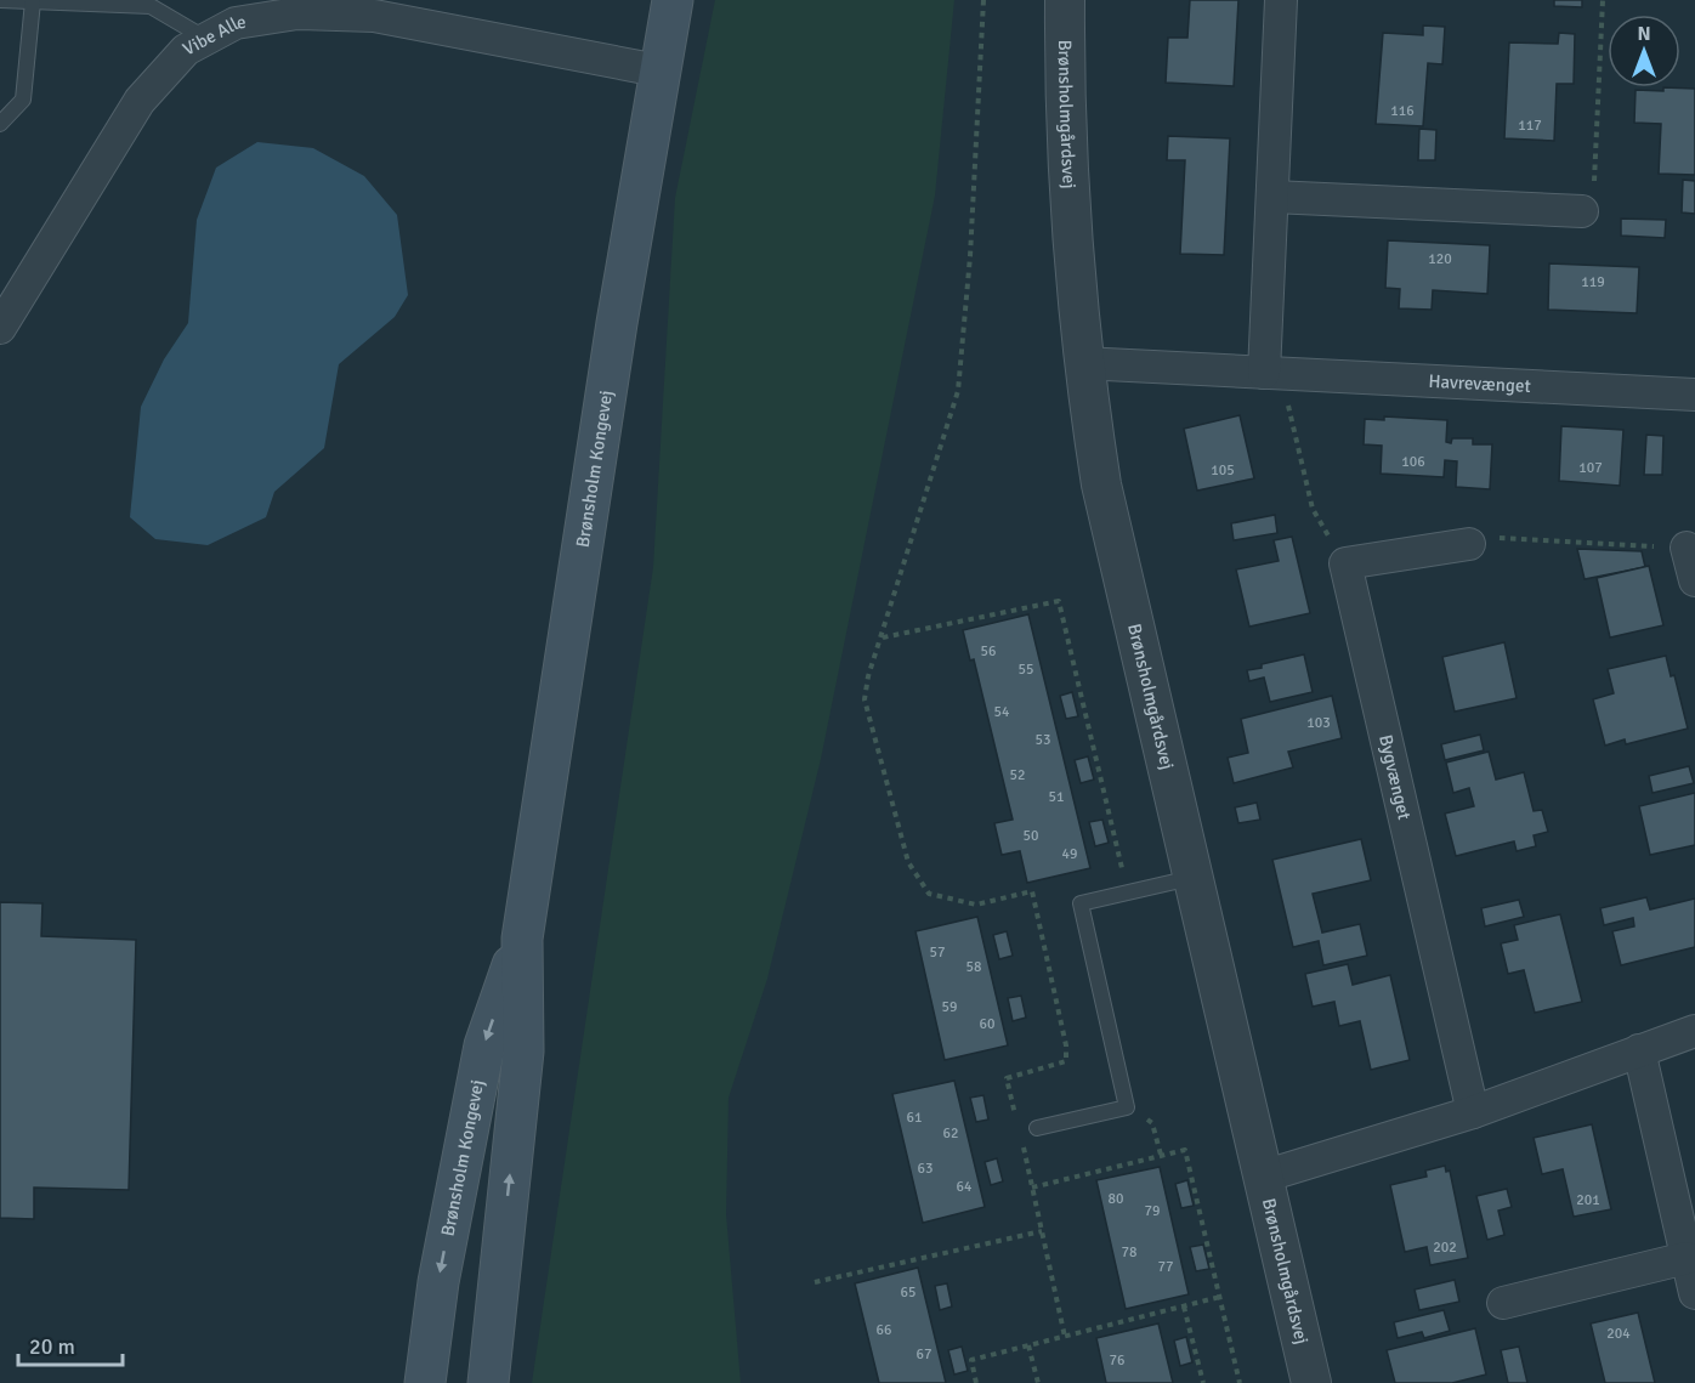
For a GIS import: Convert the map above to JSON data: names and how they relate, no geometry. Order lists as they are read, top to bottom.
{
  "streets": {
    "main road": ["Brønsholm Kongevej"],
    "street": [
      "Vibe Alle",
      "Brønsholmgårdsvej",
      "Havrevænget",
      "Bygvænget"
    ]
  },
  "crossings": [
    ["Vibe Alle", "Brønsholm Kongevej"],
    ["Brønsholmgårdsvej", "Havrevænget"]
  ],
  "house_numbers": [
    "116",
    "117",
    "120",
    "119",
    "106",
    "107",
    "105",
    "56",
    "55",
    "54",
    "103",
    "53",
    "52",
    "51",
    "50",
    "49",
    "57",
    "58",
    "59",
    "60",
    "61",
    "62",
    "63",
    "64",
    "80",
    "201",
    "79",
    "202",
    "78",
    "77",
    "65",
    "66",
    "204",
    "67",
    "76"
  ],
  "scale_bar": "20 m",
  "north": "top"
}
